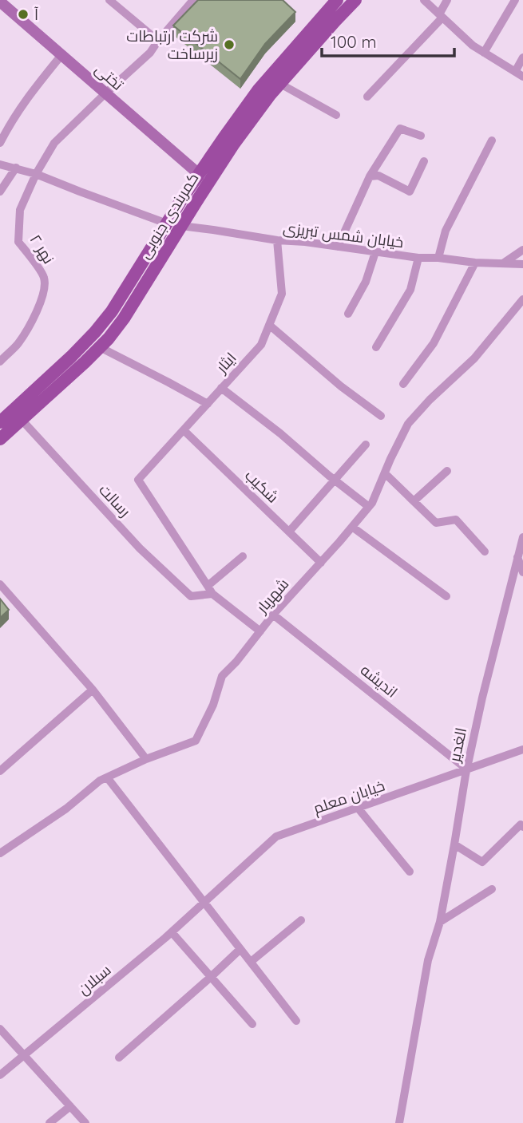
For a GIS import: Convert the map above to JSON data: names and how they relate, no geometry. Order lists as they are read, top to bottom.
{
  "streets": {
    "main road": ["تختی", "کمربندی جنوبی"],
    "street": [
      "خیابان شمس تبریزی",
      "نهر ۲",
      "ایثار",
      "شکیب",
      "رسالت",
      "شهریار",
      "اندیشه",
      "الغدیر",
      "خیابان معلم",
      "سبلان"
    ]
  },
  "crossings": [
    ["تختی", "کمربندی جنوبی"],
    ["تختی", "نهر ۲"],
    ["کمربندی جنوبی", "خیابان شمس تبریزی"],
    ["کمربندی جنوبی", "رسالت"],
    ["خیابان شمس تبریزی", "ایثار"],
    ["ایثار", "شکیب"],
    ["شکیب", "شهریار"],
    ["شهریار", "اندیشه"],
    ["اندیشه", "الغدیر"],
    ["اندیشه", "خیابان معلم"],
    ["الغدیر", "خیابان معلم"],
    ["خیابان معلم", "سبلان"]
  ],
  "places": ["آ", "شرکت ارتباطات زیرساخت"],
  "scale_bar": "100 m"
}
